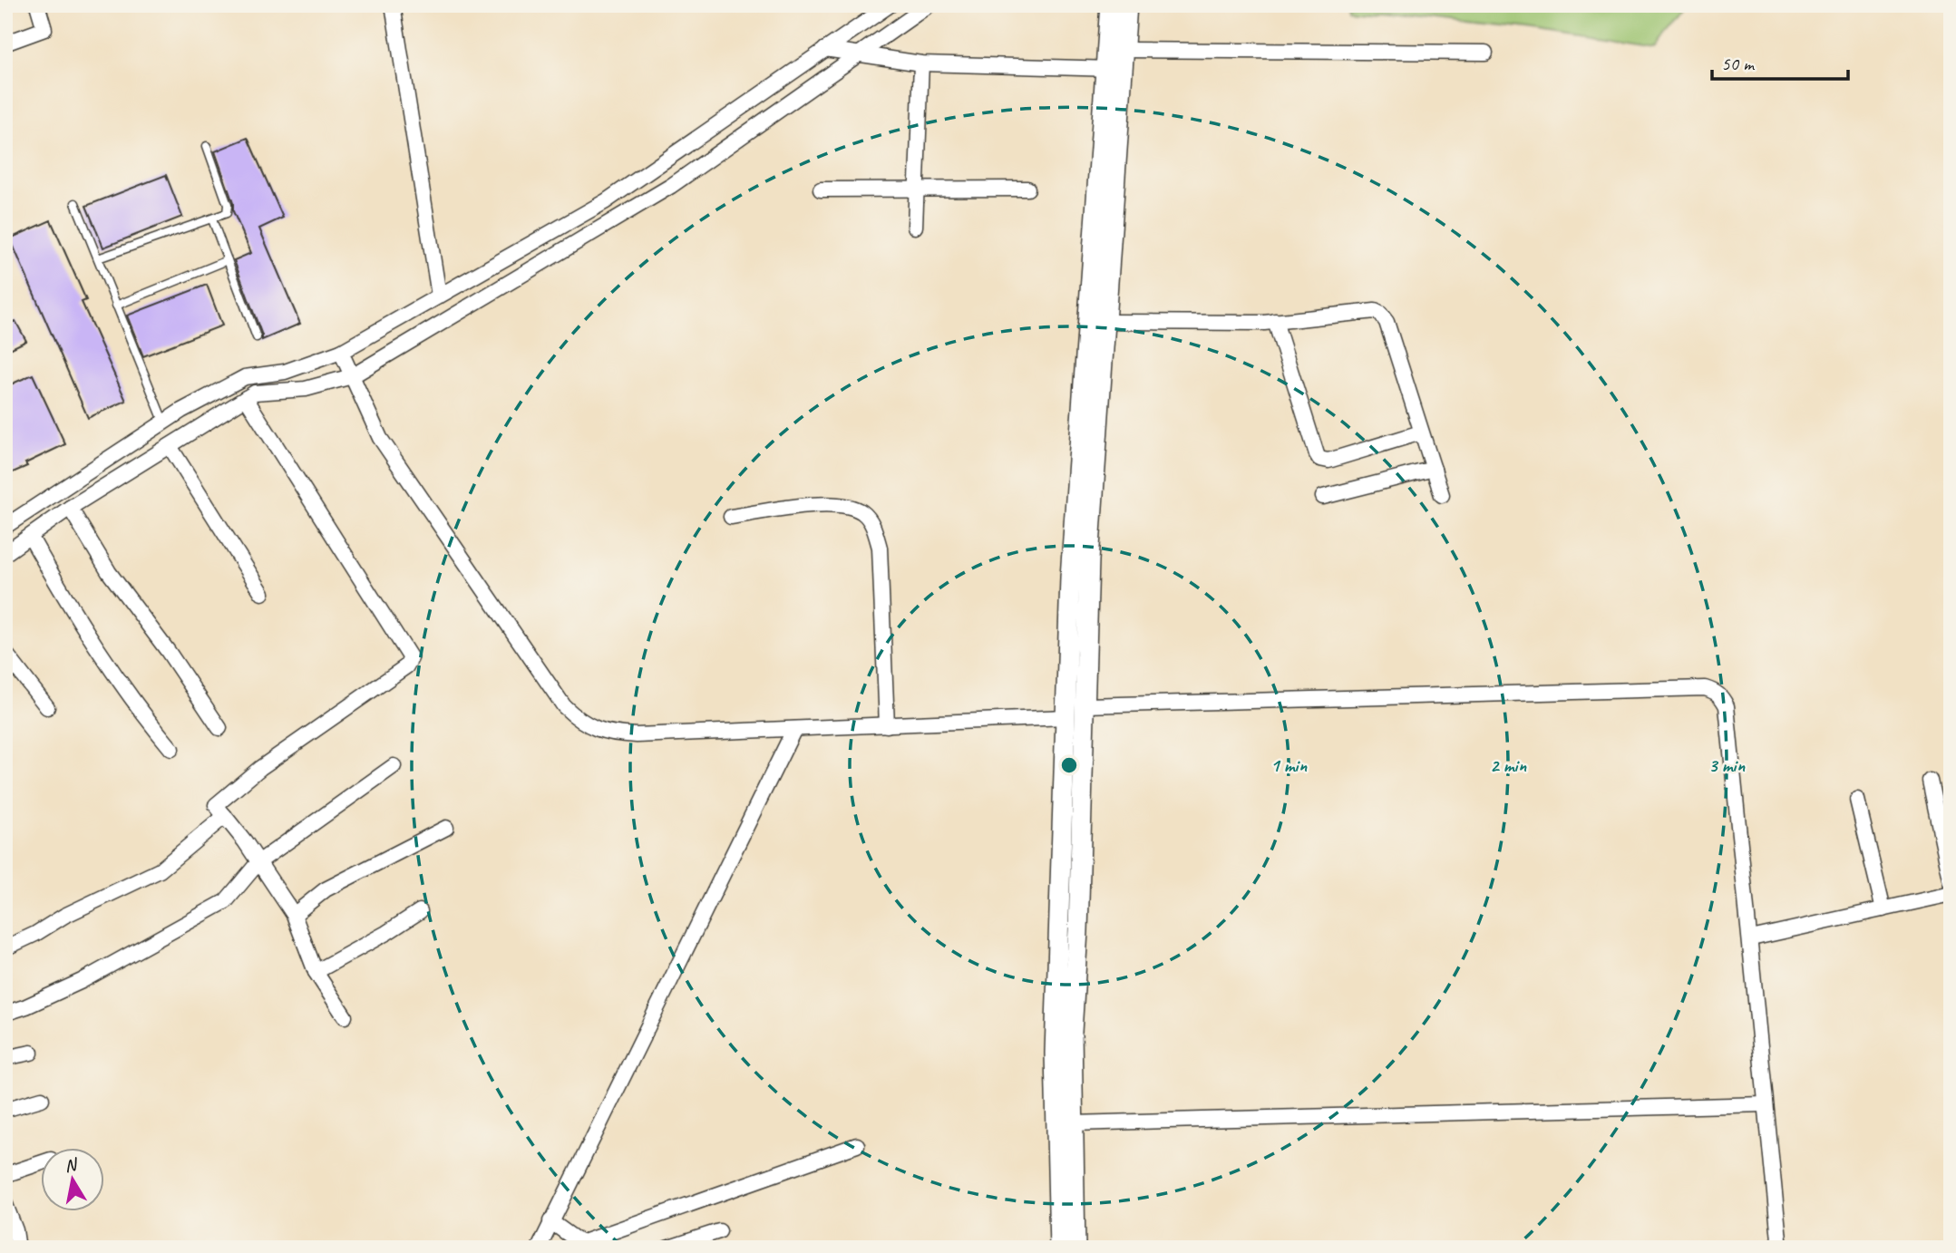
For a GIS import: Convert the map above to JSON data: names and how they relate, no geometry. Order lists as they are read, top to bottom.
{
  "scale_bar": "50 m",
  "north": "top",
  "rings": ["1 min", "2 min", "3 min"]
}
